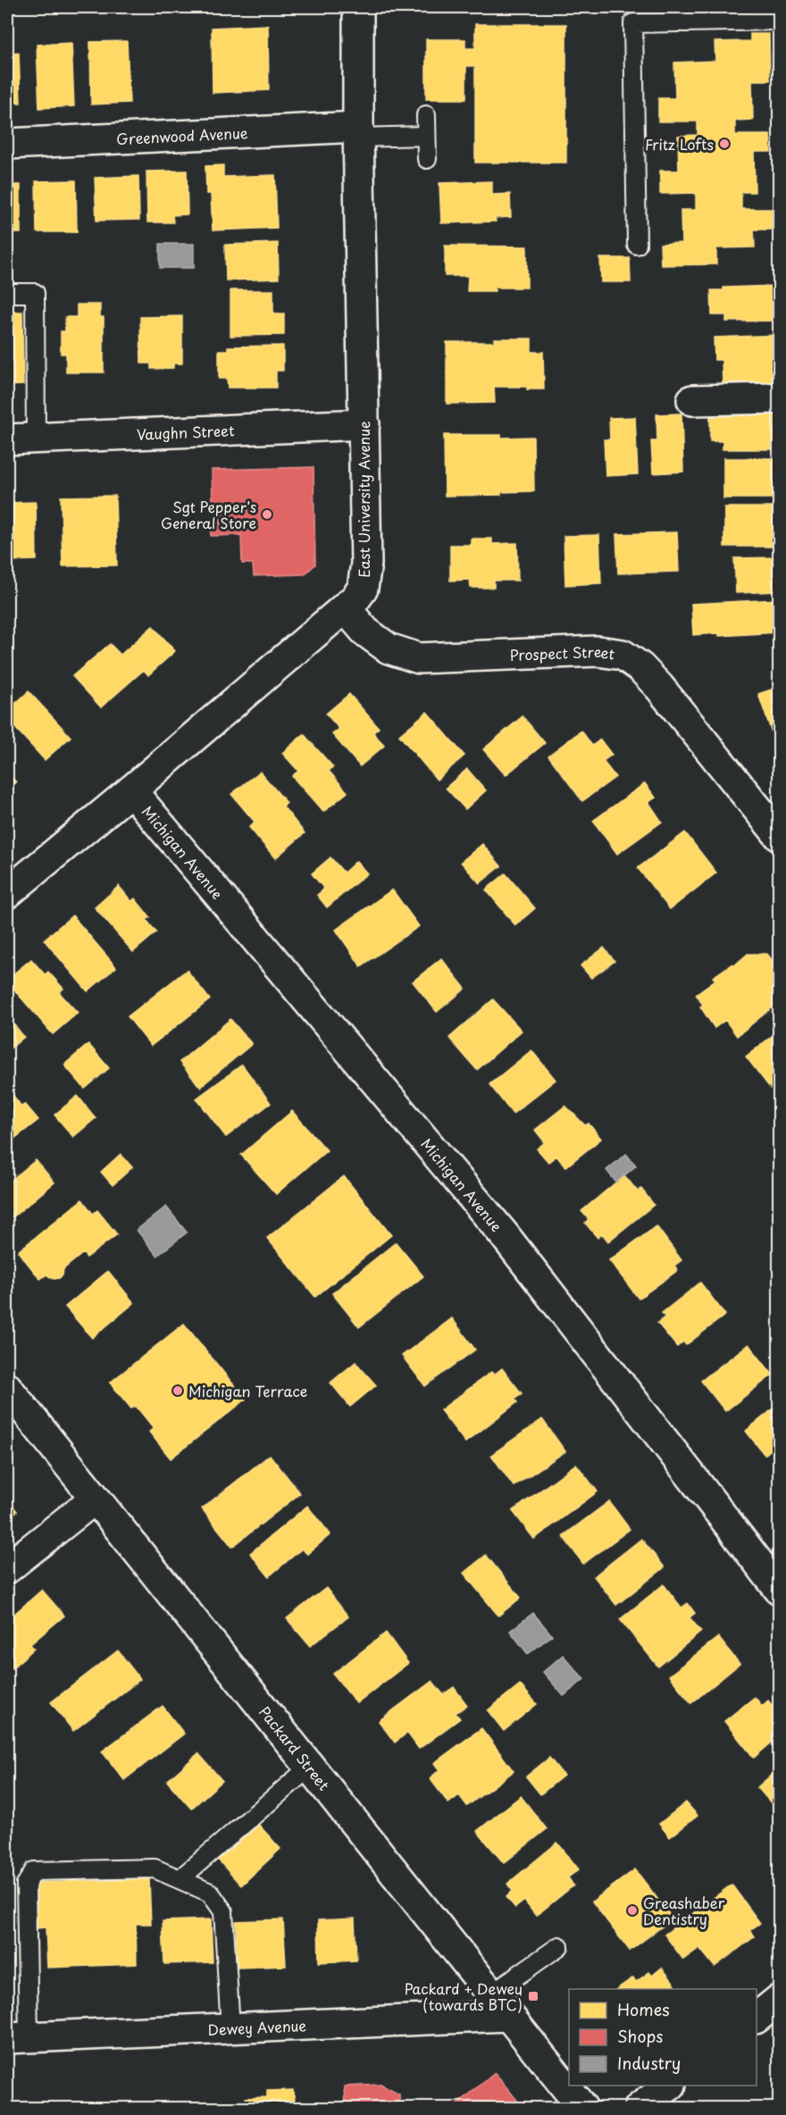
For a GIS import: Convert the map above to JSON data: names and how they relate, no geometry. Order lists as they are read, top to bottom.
{
  "streets": {
    "street": [
      "Greenwood Avenue",
      "Vaughn Street",
      "East University Avenue",
      "Prospect Street",
      "Michigan Avenue",
      "Packard Street",
      "Dewey Avenue"
    ]
  },
  "crossings": [
    ["Greenwood Avenue", "East University Avenue"],
    ["Vaughn Street", "East University Avenue"],
    ["East University Avenue", "Prospect Street"],
    ["East University Avenue", "Michigan Avenue"],
    ["Packard Street", "Dewey Avenue"]
  ],
  "places": {
    "other": [
      "Fritz Lofts",
      "Sgt Pepper's General Store",
      "Michigan Terrace",
      "Greashaber Dentistry"
    ],
    "transit": ["Packard + Dewey (towards BTC)"]
  },
  "legend": ["Homes", "Shops", "Industry"]
}
